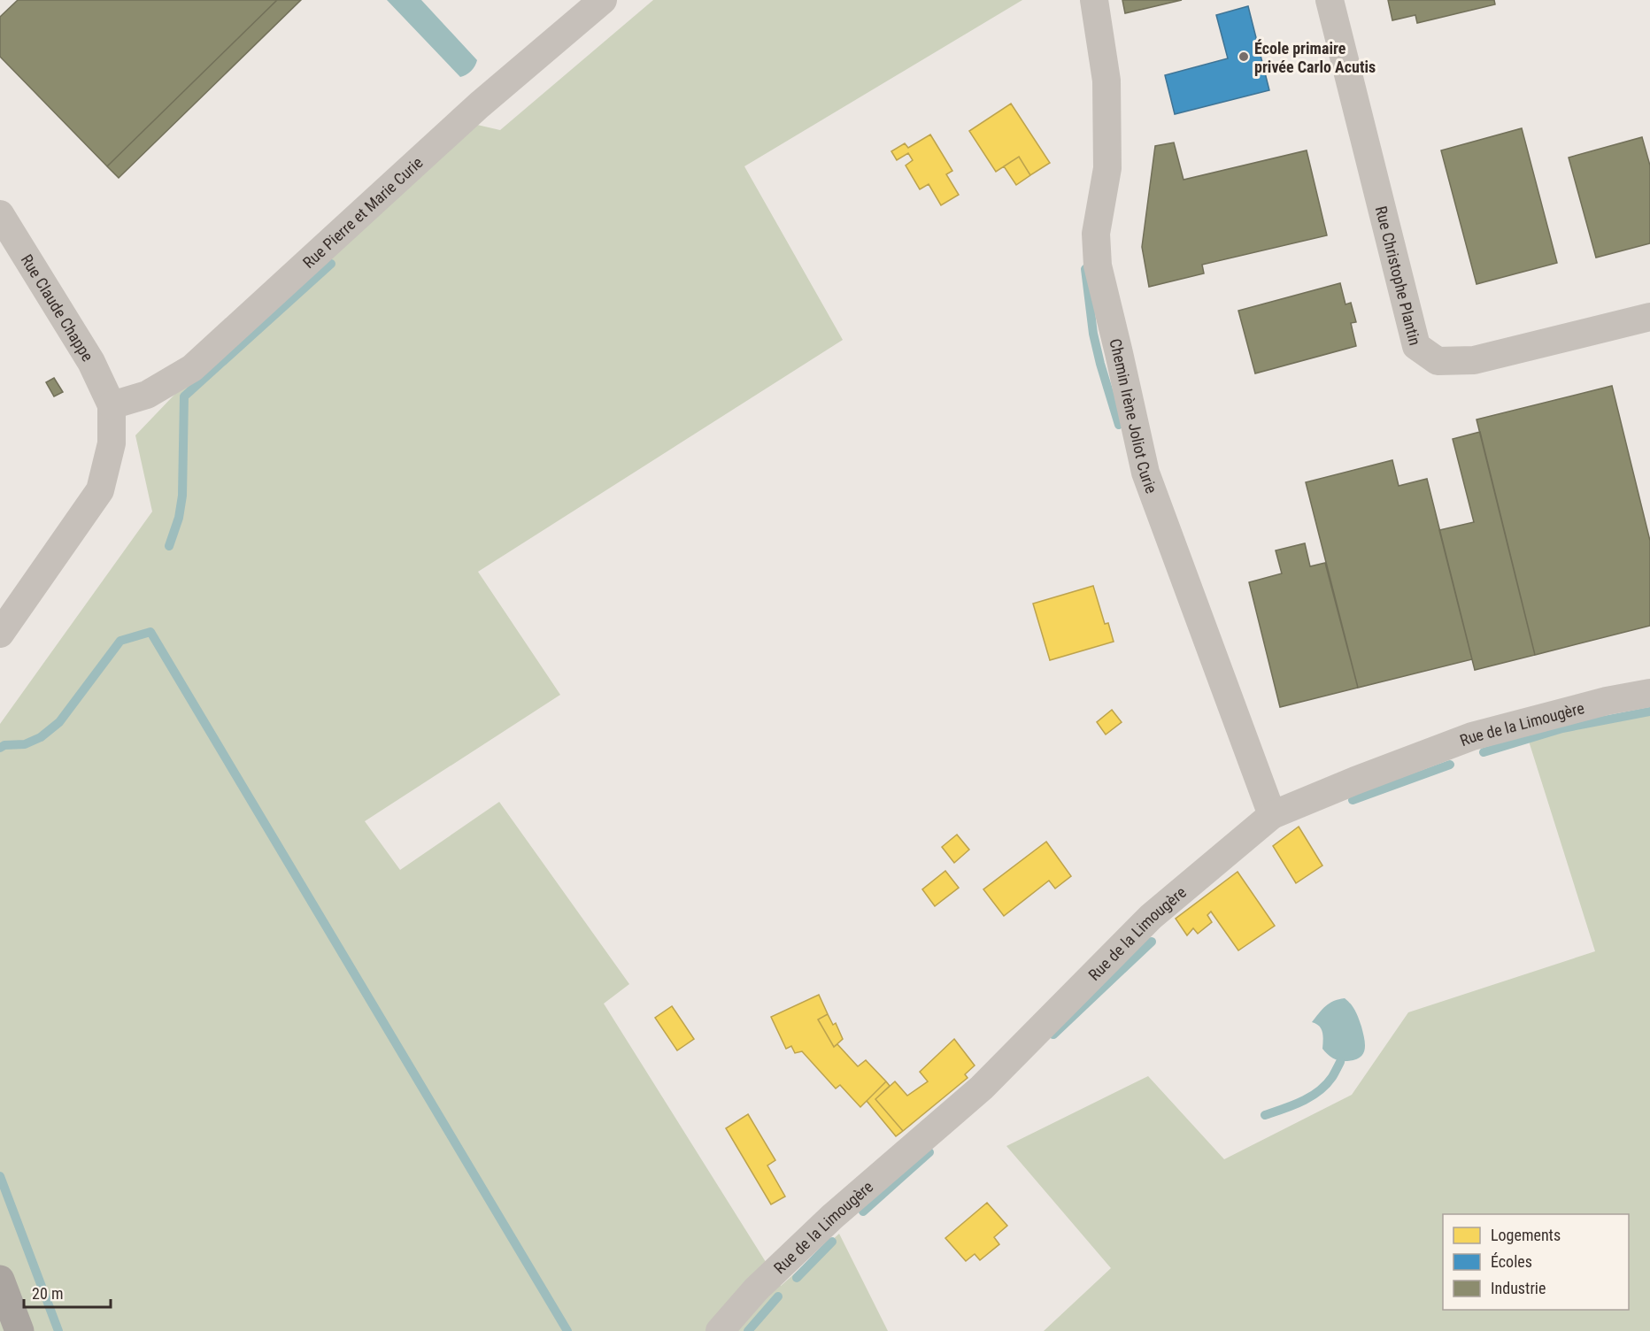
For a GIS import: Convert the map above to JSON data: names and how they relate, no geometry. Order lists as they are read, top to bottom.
{
  "streets": {
    "street": [
      "Rue Pierre et Marie Curie",
      "Rue Christophe Plantin",
      "Rue Claude Chappe",
      "Chemin Irène Joliot Curie",
      "Rue de la Limougère"
    ]
  },
  "crossings": [
    ["Rue Pierre et Marie Curie", "Rue Claude Chappe"],
    ["Chemin Irène Joliot Curie", "Rue de la Limougère"]
  ],
  "places": ["École primaire privée Carlo Acutis"],
  "legend": ["Logements", "Écoles", "Industrie"],
  "scale_bar": "20 m"
}
